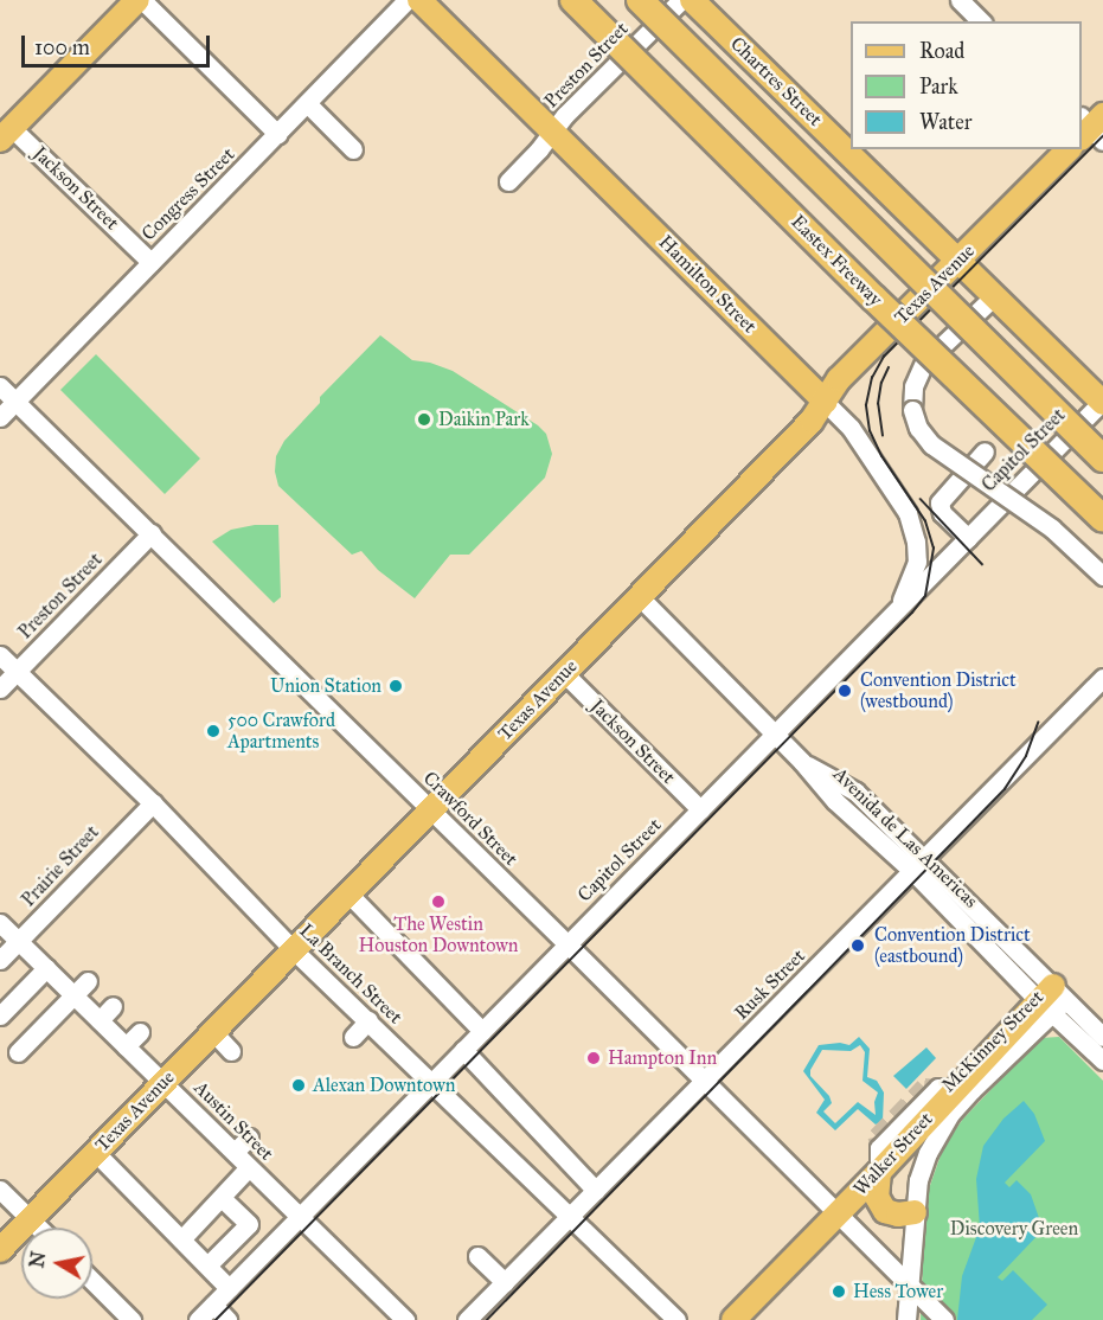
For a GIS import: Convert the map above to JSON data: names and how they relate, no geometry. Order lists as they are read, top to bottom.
{
  "streets": {
    "highway": ["Eastex Freeway"],
    "main road": [
      "Chartres Street",
      "Hamilton Street",
      "Texas Avenue",
      "Walker Street"
    ],
    "street": [
      "Preston Street",
      "Jackson Street",
      "Congress Street",
      "Capitol Street",
      "Crawford Street",
      "Avenida de Las Americas",
      "Prairie Street",
      "La Branch Street",
      "Rusk Street",
      "McKinney Street",
      "Austin Street"
    ]
  },
  "crossings": [
    ["Preston Street", "Hamilton Street"],
    ["Preston Street", "Crawford Street"],
    ["Preston Street", "La Branch Street"],
    ["Chartres Street", "Texas Avenue"],
    ["Chartres Street", "Capitol Street"],
    ["Jackson Street", "Congress Street"],
    ["Jackson Street", "Texas Avenue"],
    ["Jackson Street", "Capitol Street"],
    ["Congress Street", "Crawford Street"],
    ["Hamilton Street", "Texas Avenue"],
    ["Hamilton Street", "Capitol Street"],
    ["Texas Avenue", "Crawford Street"],
    ["Texas Avenue", "Avenida de Las Americas"],
    ["Texas Avenue", "La Branch Street"],
    ["Texas Avenue", "Austin Street"],
    ["Capitol Street", "Crawford Street"],
    ["Capitol Street", "Avenida de Las Americas"],
    ["Capitol Street", "La Branch Street"],
    ["Capitol Street", "Austin Street"],
    ["Crawford Street", "Rusk Street"],
    ["Crawford Street", "McKinney Street"],
    ["Crawford Street", "Walker Street"],
    ["Avenida de Las Americas", "Rusk Street"],
    ["Avenida de Las Americas", "Walker Street"],
    ["Prairie Street", "La Branch Street"],
    ["Prairie Street", "Austin Street"],
    ["La Branch Street", "Rusk Street"],
    ["McKinney Street", "Walker Street"]
  ],
  "parks": ["Discovery Green"],
  "places": [
    "Daikin Park",
    "Union Station",
    "Convention District (westbound)",
    "500 Crawford Apartments",
    "The Westin Houston Downtown",
    "Convention District (eastbound)",
    "Hampton Inn",
    "Alexan Downtown",
    "Hess Tower"
  ],
  "legend": ["Road", "Park", "Water"],
  "scale_bar": "100 m",
  "north": "left"
}
